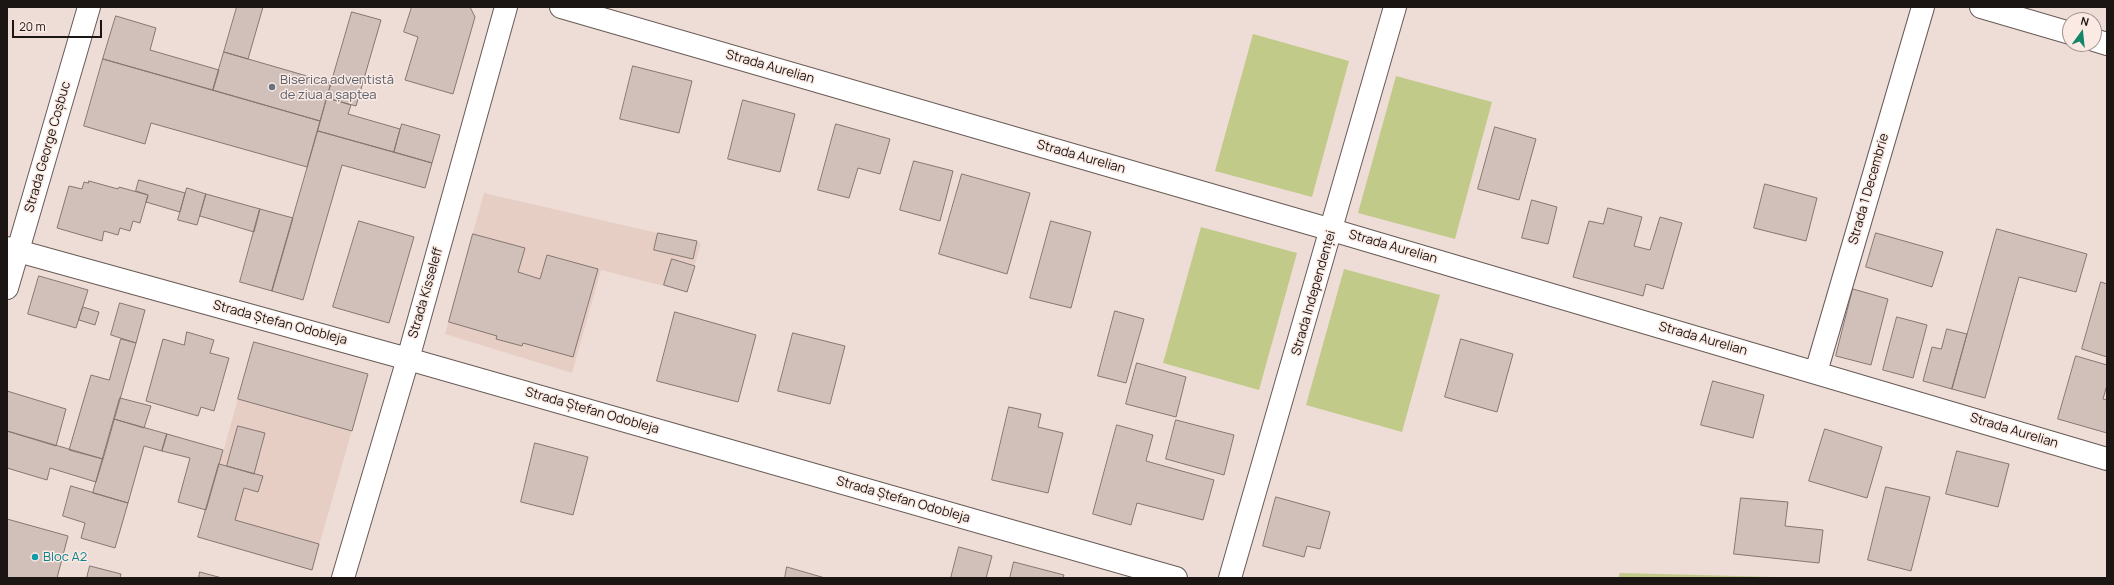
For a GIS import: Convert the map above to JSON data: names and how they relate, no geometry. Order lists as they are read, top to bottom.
{
  "streets": {
    "street": [
      "Strada Aurelian",
      "Strada George Coșbuc",
      "Strada 1 Decembrie",
      "Strada Kisseleff",
      "Strada Independenței",
      "Strada Ștefan Odobleja"
    ]
  },
  "crossings": [
    ["Strada Aurelian", "Strada 1 Decembrie"],
    ["Strada Aurelian", "Strada Independenței"],
    ["Strada George Coșbuc", "Strada Ștefan Odobleja"],
    ["Strada Kisseleff", "Strada Ștefan Odobleja"]
  ],
  "places": ["Biserica adventistă de ziua a șaptea", "Bloc A2"],
  "scale_bar": "20 m",
  "north": "top"
}
